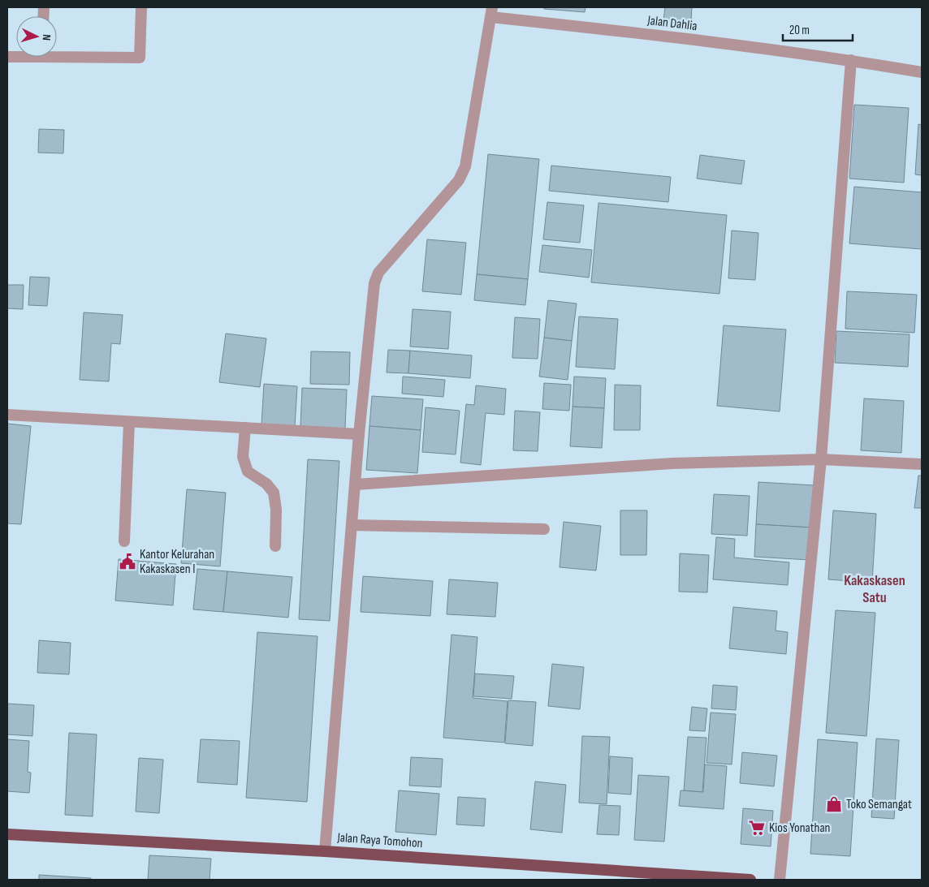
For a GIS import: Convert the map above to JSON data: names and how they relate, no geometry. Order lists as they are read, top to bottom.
{
  "streets": {
    "highway": ["Jalan Raya Tomohon"],
    "street": ["Jalan Dahlia"]
  },
  "districts": ["Kakaskasen Satu"],
  "places": {
    "public building": ["Kantor Kelurahan Kakaskasen I"],
    "shop": ["Toko Semangat"],
    "supermarket": ["Kios Yonathan"]
  },
  "scale_bar": "20 m",
  "north": "right"
}
